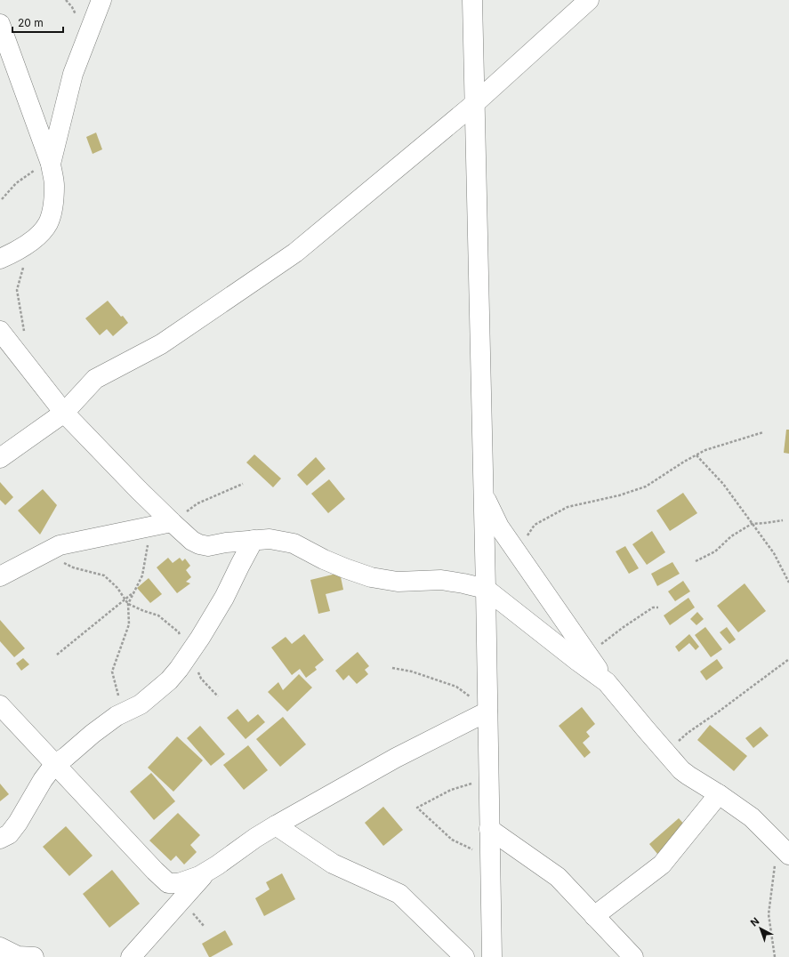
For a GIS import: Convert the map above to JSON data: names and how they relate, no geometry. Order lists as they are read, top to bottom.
{
  "scale_bar": "20 m",
  "north": "top left"
}
